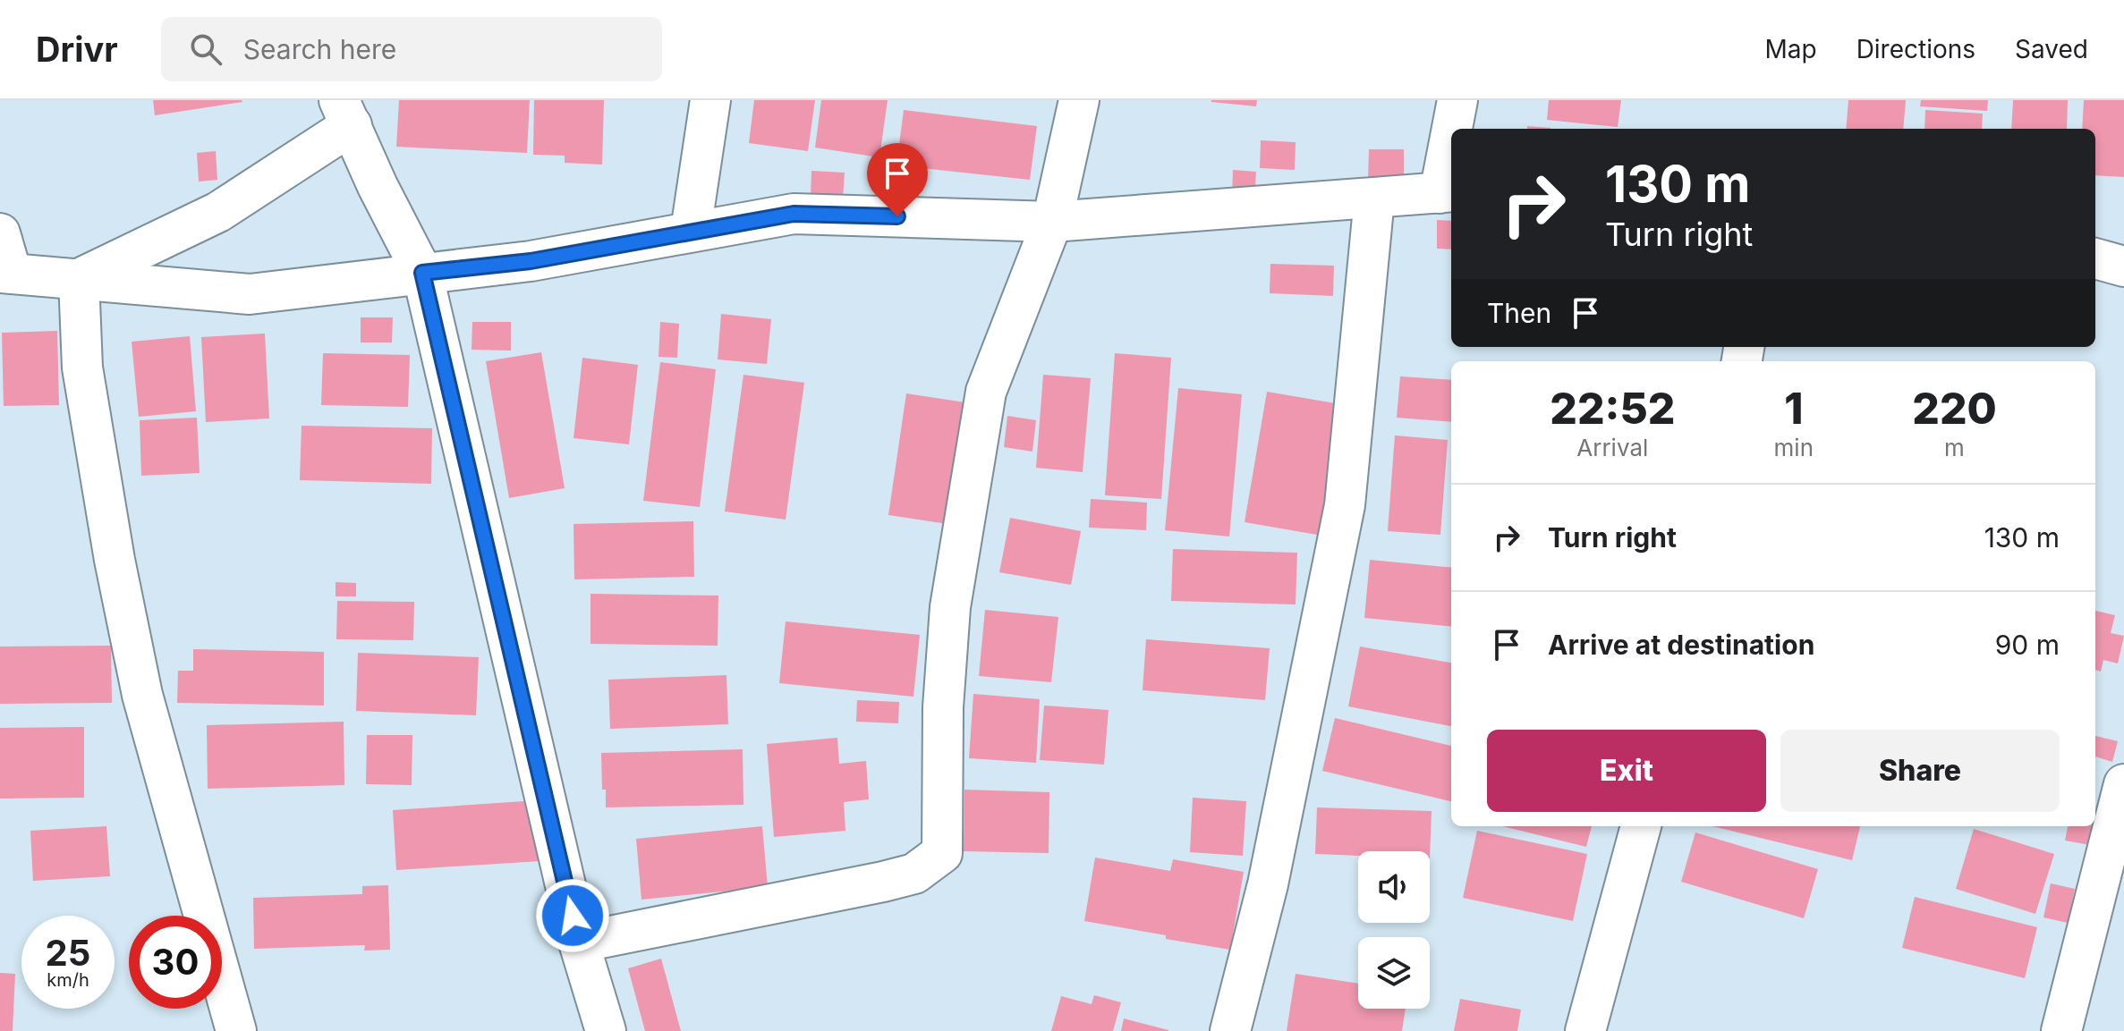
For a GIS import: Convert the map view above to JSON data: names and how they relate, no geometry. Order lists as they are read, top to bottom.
{
  "page": {
    "header": "Drivr",
    "search": "Search here",
    "nav": ["Map", "Directions", "Saved"],
    "turn": ["130 m", "Turn right"],
    "then": "Then",
    "eta": [
      "22:52",
      "Arrival",
      "1",
      "min",
      "220",
      "m"
    ],
    "list": [
      {
        "name": "Turn right",
        "value": "130 m"
      },
      {
        "name": "Arrive at destination",
        "value": "90 m"
      }
    ],
    "buttons": ["Exit", "Share"],
    "speed": "25 km/h",
    "limit": "30"
  }
}
